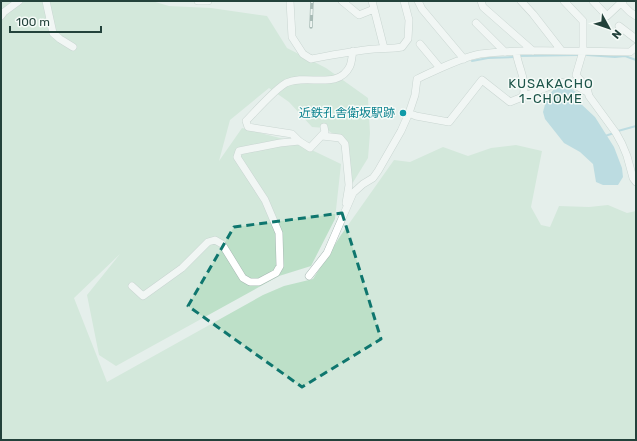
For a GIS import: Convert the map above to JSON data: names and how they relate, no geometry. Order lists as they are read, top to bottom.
{
  "districts": ["KUSAKACHO 1-CHOME"],
  "places": ["近鉄孔舎衛坂駅跡"],
  "scale_bar": "100 m",
  "north": "bottom right"
}
